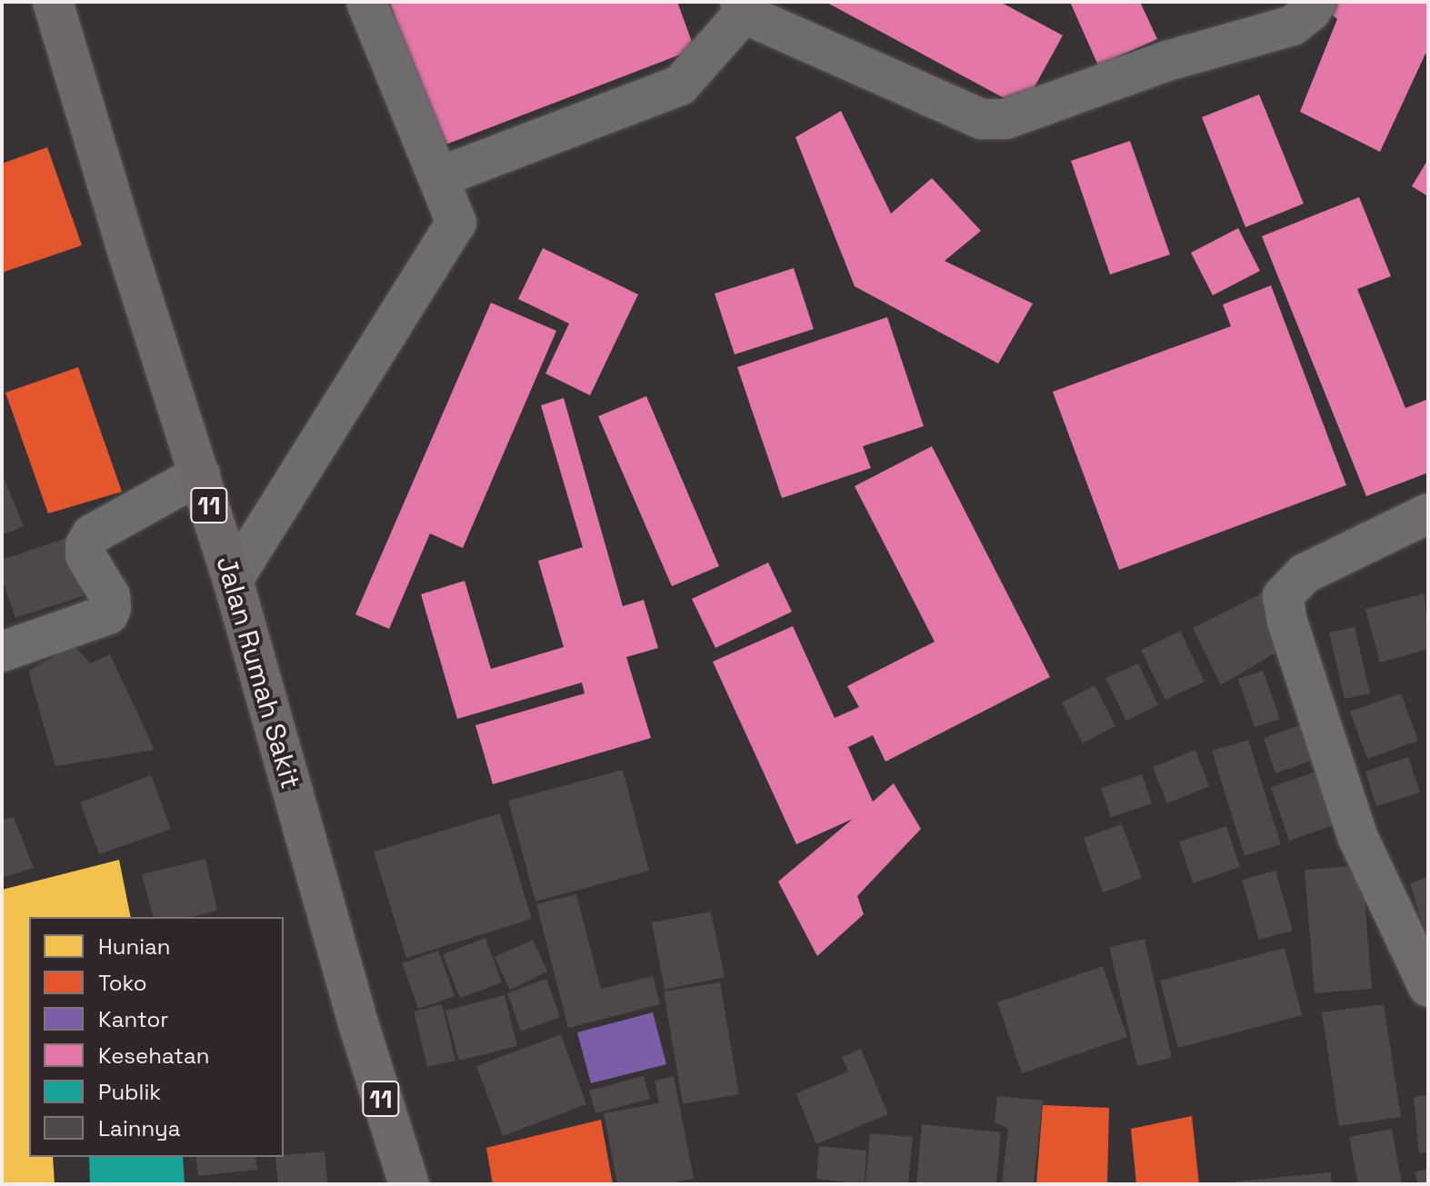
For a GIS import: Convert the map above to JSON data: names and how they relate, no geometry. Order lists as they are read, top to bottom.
{
  "streets": {
    "highway": ["11", "Jalan Rumah Sakit"]
  },
  "legend": [
    "Hunian",
    "Toko",
    "Kantor",
    "Kesehatan",
    "Publik",
    "Lainnya"
  ]
}
